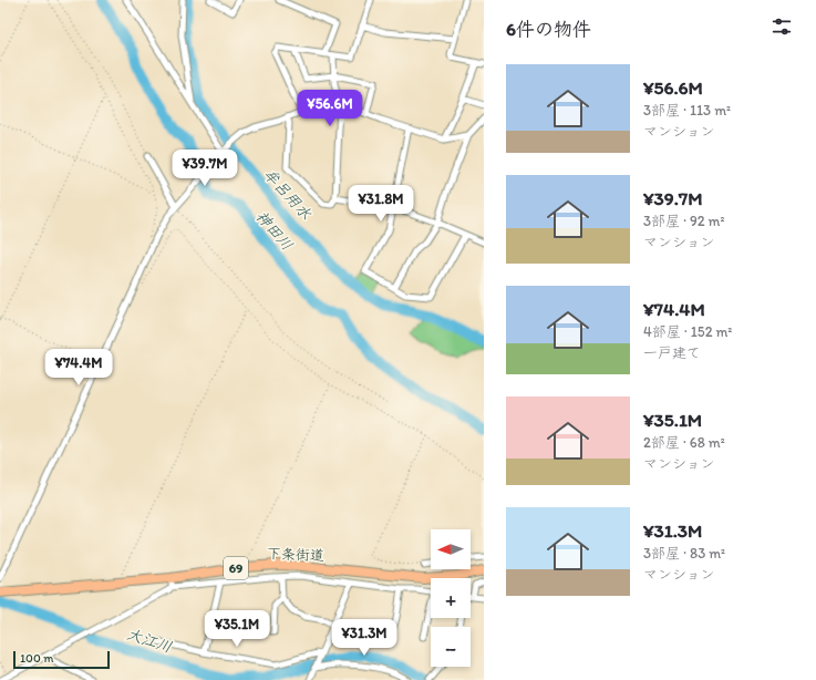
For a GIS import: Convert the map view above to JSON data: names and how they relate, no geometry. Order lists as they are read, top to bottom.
{
  "streets": {
    "main road": ["下条街道", "69"]
  },
  "water": ["牟呂用水", "神田川", "大江川"],
  "scale_bar": "100 m",
  "north": "left",
  "page": {
    "heading": "6件の物件",
    "list": [
      {
        "name": "¥56.6M",
        "note": "3部屋 · 113 m² · マンション"
      },
      {
        "name": "¥39.7M",
        "note": "3部屋 · 92 m² · マンション"
      },
      {
        "name": "¥74.4M",
        "note": "4部屋 · 152 m² · 一戸建て"
      },
      {
        "name": "¥35.1M",
        "note": "2部屋 · 68 m² · マンション"
      },
      {
        "name": "¥31.3M",
        "note": "3部屋 · 83 m² · マンション"
      }
    ],
    "price": [
      "¥56.6M",
      "¥39.7M",
      "¥31.8M",
      "¥74.4M",
      "¥35.1M",
      "¥31.3M"
    ],
    "map_buttons": ["+", "−"],
    "scale": "100 m"
  }
}
